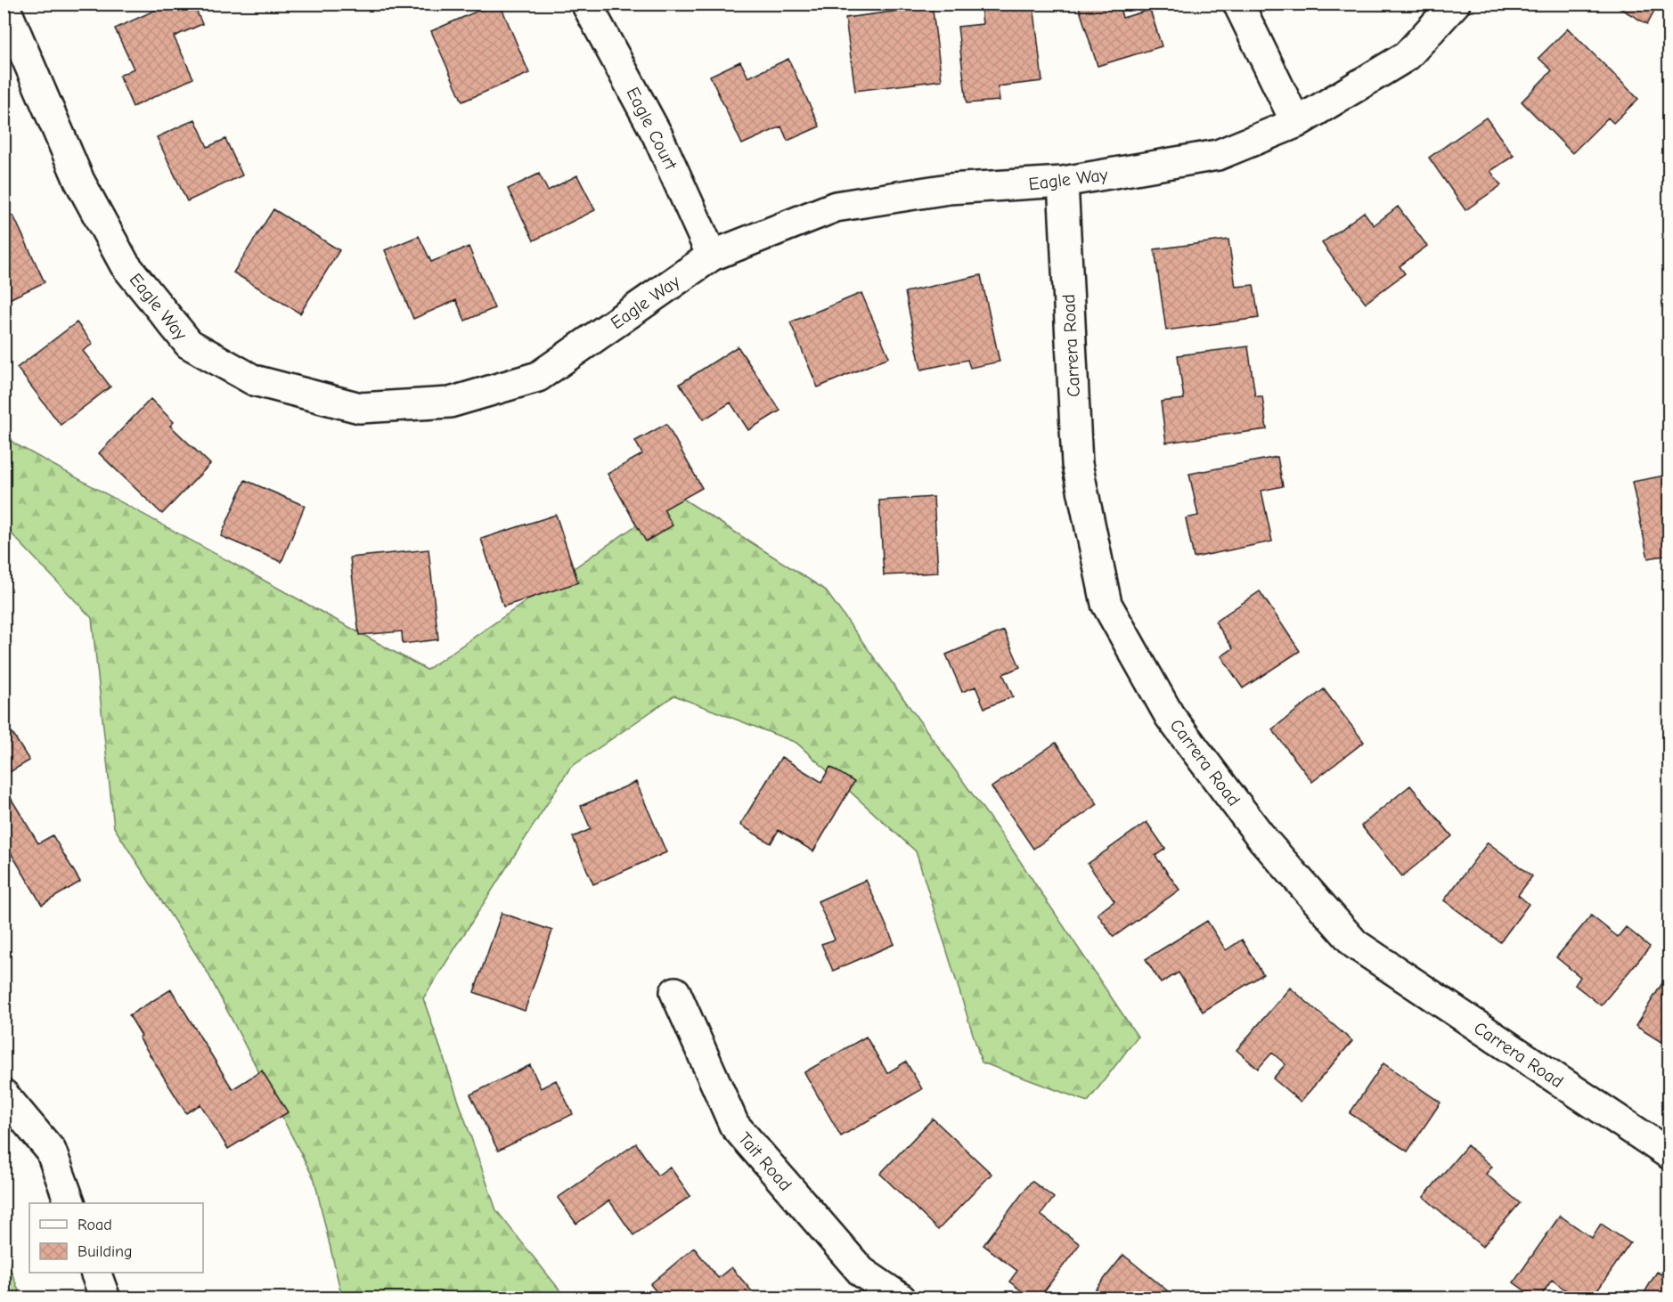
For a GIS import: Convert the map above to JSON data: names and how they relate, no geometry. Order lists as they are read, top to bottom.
{
  "streets": {
    "street": [
      "Eagle Court",
      "Eagle Way",
      "Carrera Road",
      "Tait Road"
    ]
  },
  "crossings": [
    ["Eagle Court", "Eagle Way"],
    ["Eagle Way", "Carrera Road"]
  ],
  "legend": ["Road", "Building"]
}
